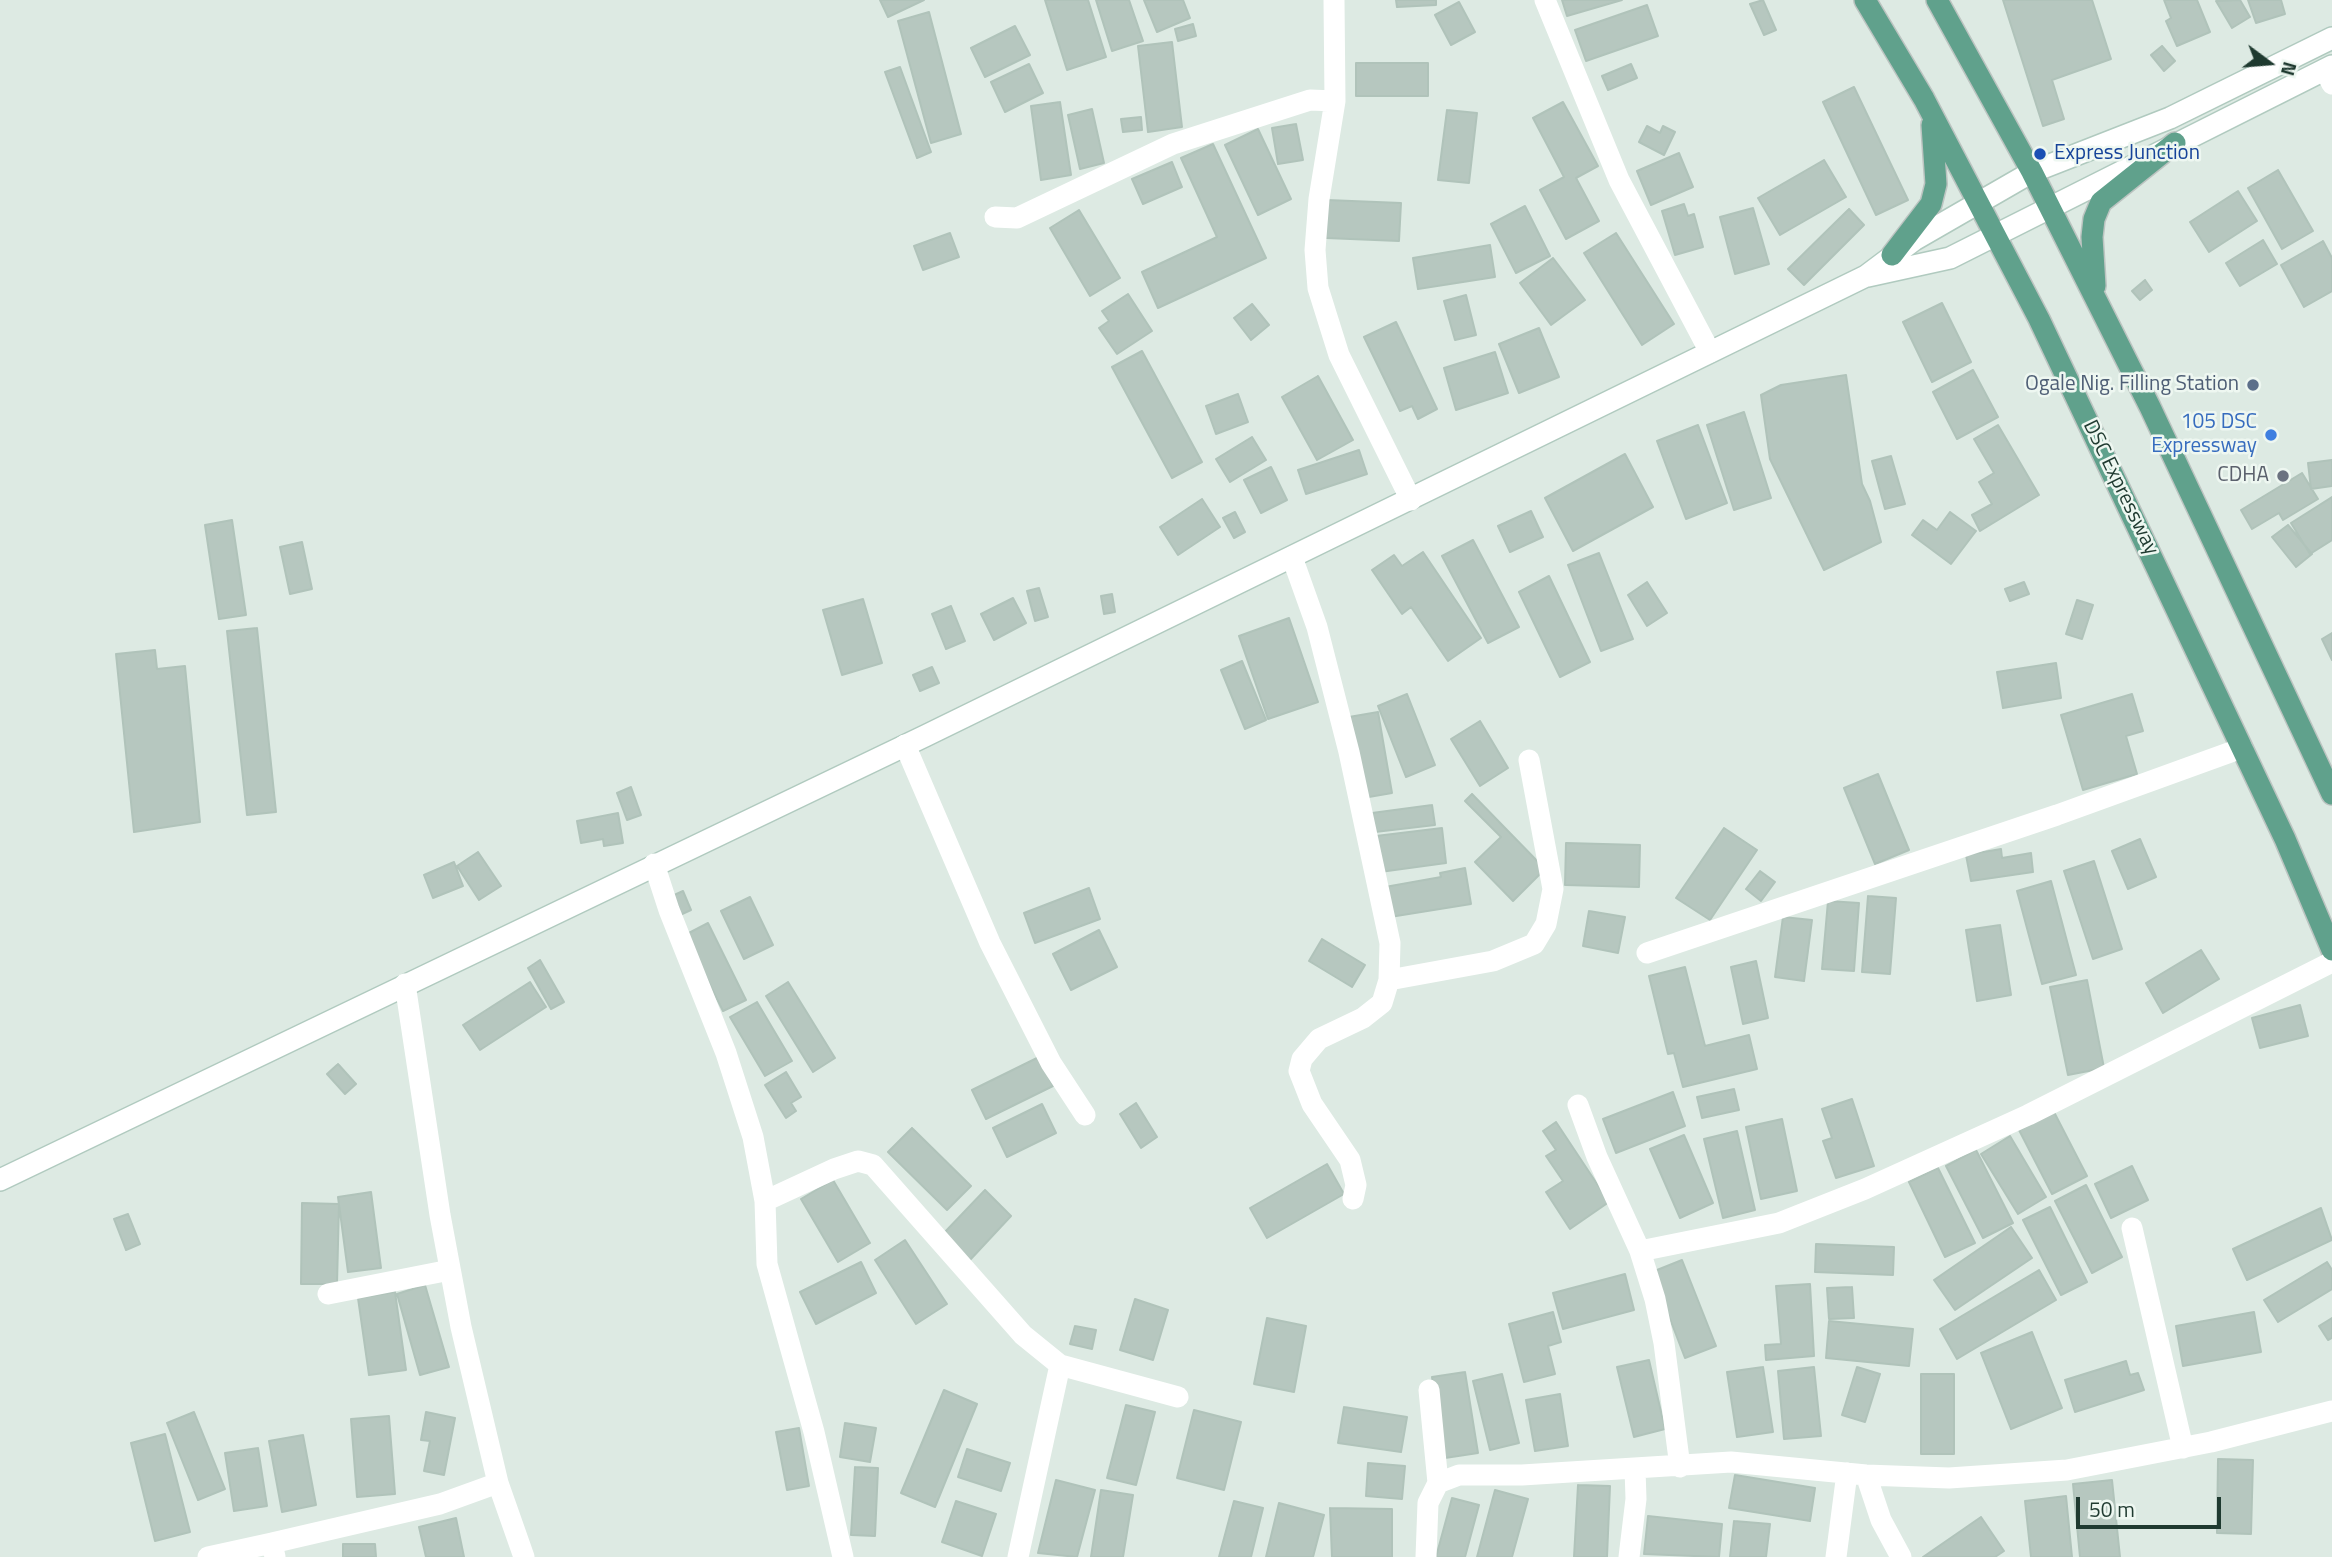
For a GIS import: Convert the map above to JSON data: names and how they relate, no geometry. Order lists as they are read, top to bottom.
{
  "streets": {
    "main road": ["DSC Expressway"]
  },
  "places": [
    "Express Junction",
    "Ogale Nig. Filling Station",
    "105 DSC Expressway",
    "CDHA"
  ],
  "scale_bar": "50 m",
  "north": "right"
}
